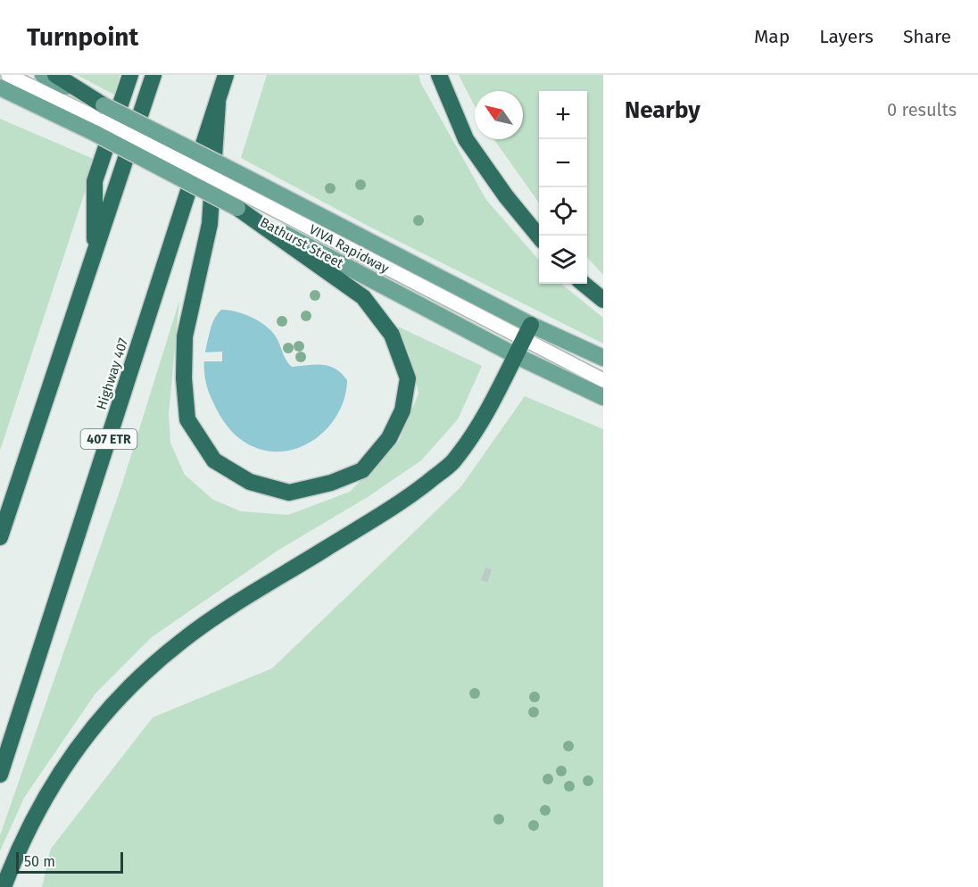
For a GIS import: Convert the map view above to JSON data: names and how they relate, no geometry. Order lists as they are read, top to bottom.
{
  "streets": {
    "highway": ["Highway 407", "407 ETR"],
    "main road": ["Bathurst Street"],
    "lane": ["VIVA Rapidway"]
  },
  "crossings": [
    ["Bathurst Street", "VIVA Rapidway"]
  ],
  "scale_bar": "50 m",
  "north": "top left",
  "page": {
    "header": "Turnpoint",
    "nav": ["Map", "Layers", "Share"],
    "heading": ["Nearby", "0 results"],
    "map_buttons": ["+", "−"],
    "scale": "50 m"
  }
}
